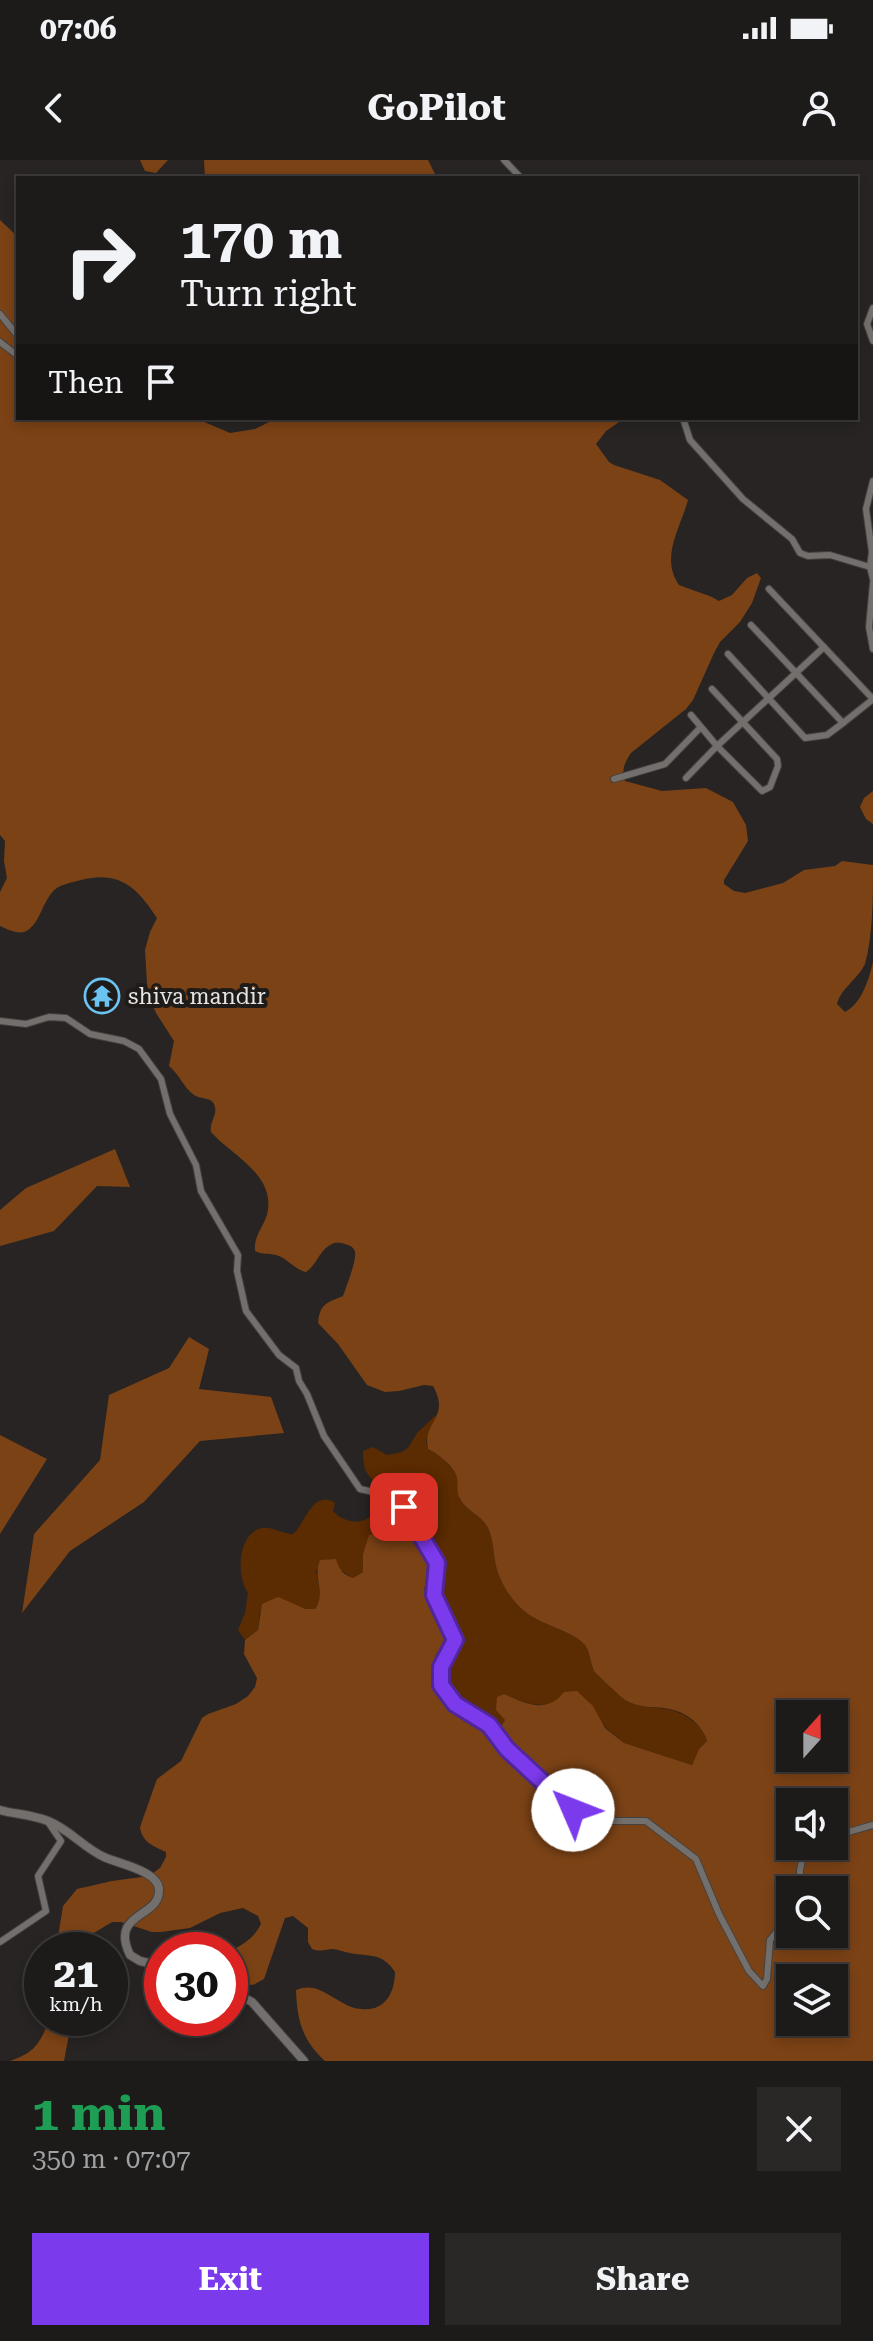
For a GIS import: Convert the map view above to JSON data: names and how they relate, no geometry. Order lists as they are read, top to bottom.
{
  "places": {
    "temple": ["shiva mandir"]
  },
  "north": "top",
  "page": {
    "status": "07:06",
    "header": "GoPilot",
    "turn": ["170 m", "Turn right"],
    "then": "Then",
    "speed": "21 km/h",
    "limit": "30",
    "heading": ["1 min", "350 m · 07:07"],
    "buttons": ["Exit", "Share"]
  }
}
